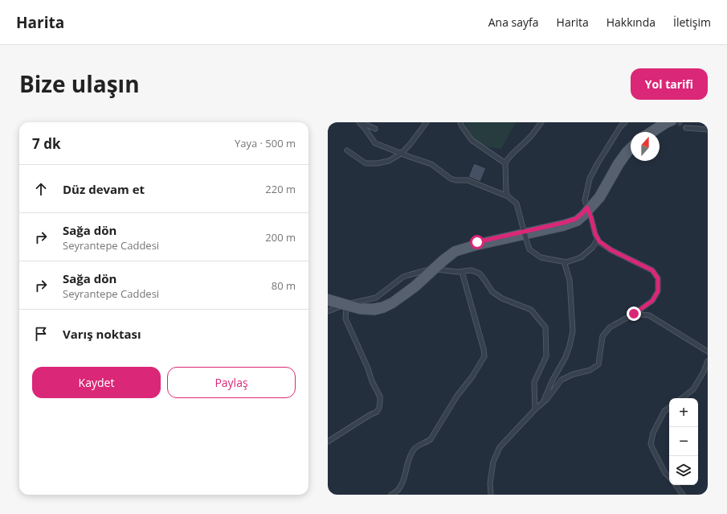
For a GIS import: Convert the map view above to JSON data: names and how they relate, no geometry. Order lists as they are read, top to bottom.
{
  "north": "top",
  "page": {
    "header": "Harita",
    "nav": [
      "Ana sayfa",
      "Harita",
      "Hakkında",
      "İletişim"
    ],
    "title": "Bize ulaşın",
    "buttons": [
      "Yol tarifi",
      ["Kaydet", "Paylaş"]
    ],
    "heading": ["7 dk", "Yaya · 500 m"],
    "list": [
      ["Düz devam et", "220 m"],
      ["Sağa dön", "Seyrantepe Caddesi", "200 m"],
      ["Sağa dön", "Seyrantepe Caddesi", "80 m"],
      "Varış noktası"
    ],
    "map_buttons": ["+", "−"]
  }
}
